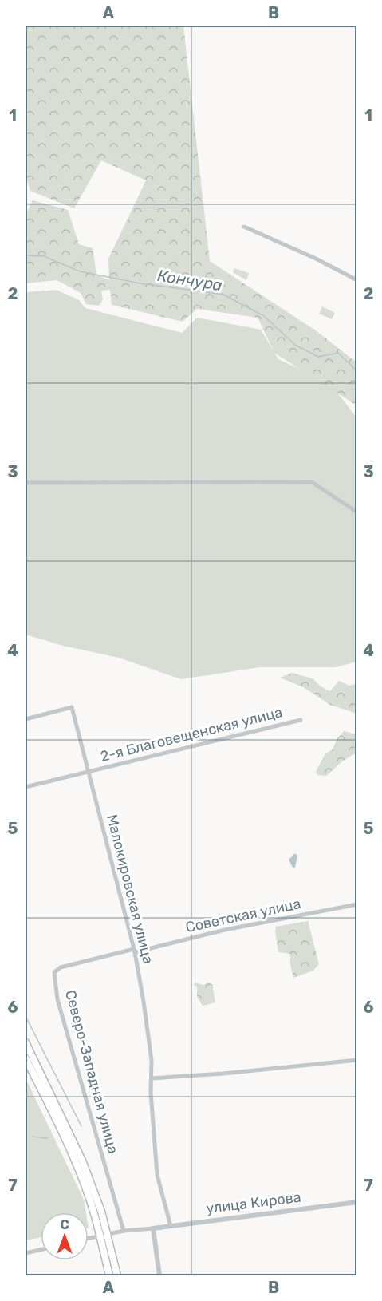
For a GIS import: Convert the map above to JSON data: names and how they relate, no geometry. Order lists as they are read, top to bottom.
{
  "streets": {
    "street": [
      "2-я Благовещенская улица",
      "Малокировская улица",
      "Советская улица",
      "Северо-Западная улица",
      "улица Кирова"
    ]
  },
  "crossings": [
    ["2-я Благовещенская улица", "Малокировская улица"],
    ["Малокировская улица", "Советская улица"],
    ["Малокировская улица", "Северо-Западная улица"],
    ["Малокировская улица", "улица Кирова"],
    ["Советская улица", "Северо-Западная улица"]
  ],
  "water": ["Кончура"],
  "north": "top",
  "grid": {
    "columns": ["A", "B"],
    "rows": [
      "1",
      "2",
      "3",
      "4",
      "5",
      "6",
      "7"
    ]
  }
}
